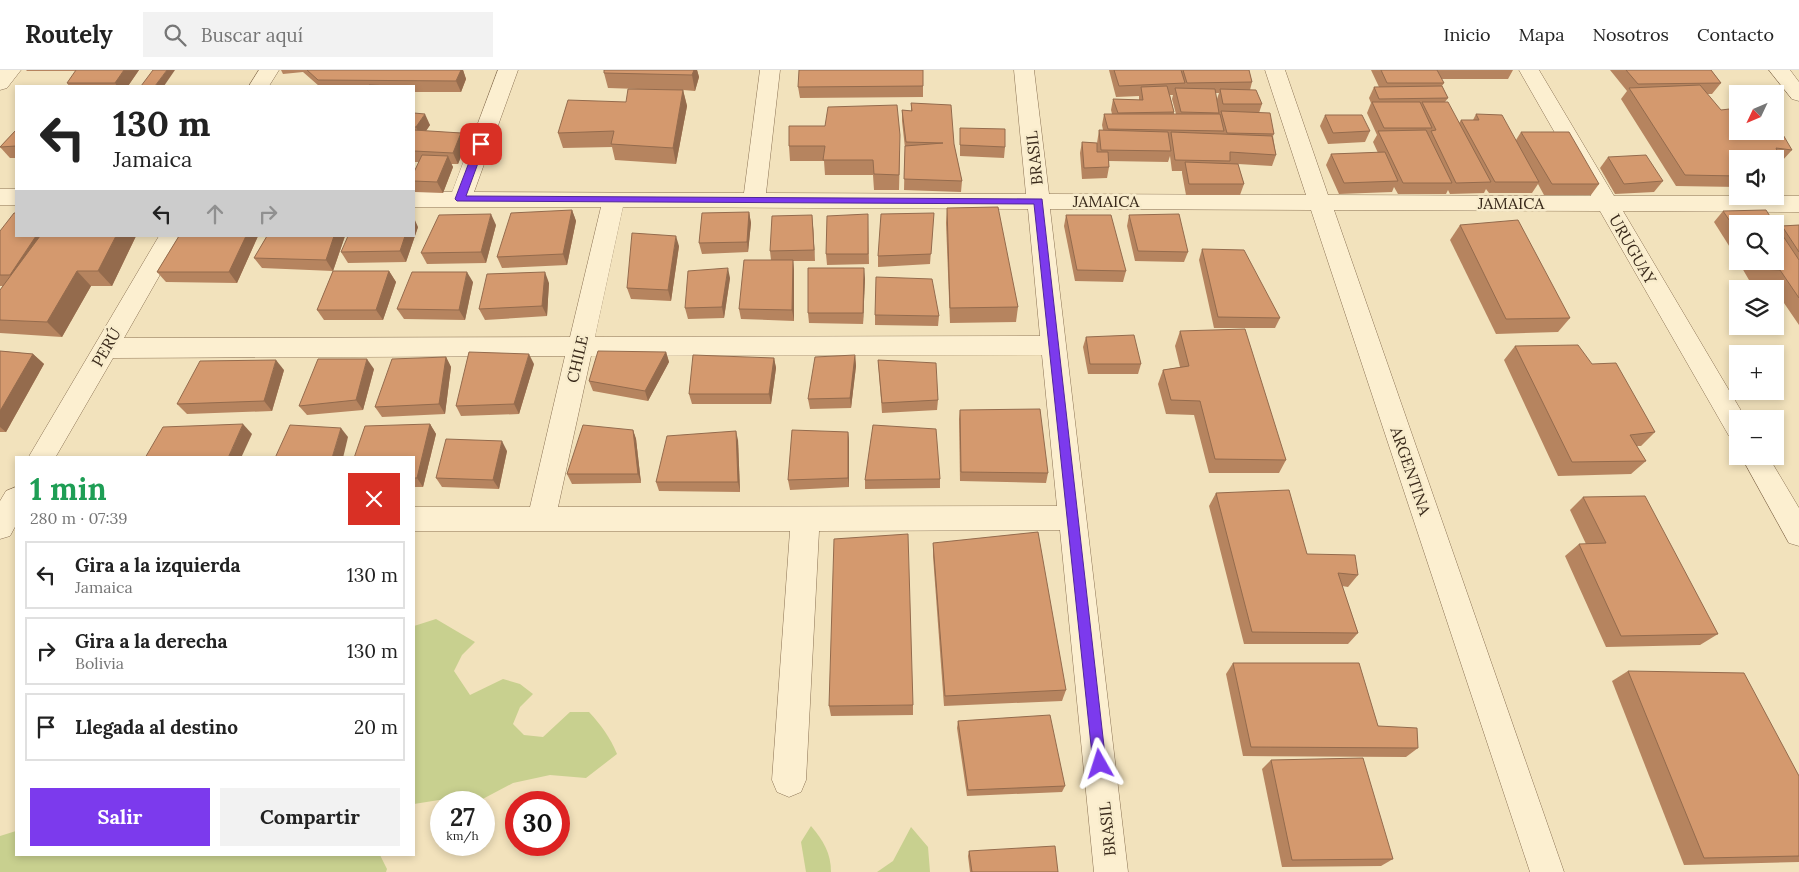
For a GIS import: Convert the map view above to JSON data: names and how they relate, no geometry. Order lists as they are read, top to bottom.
{
  "streets": {
    "street": [
      "BRASIL",
      "JAMAICA",
      "URUGUAY",
      "PERÚ",
      "CHILE",
      "ARGENTINA"
    ]
  },
  "crossings": [
    ["BRASIL", "JAMAICA"],
    ["JAMAICA", "URUGUAY"],
    ["JAMAICA", "CHILE"],
    ["JAMAICA", "ARGENTINA"]
  ],
  "north": "bottom left",
  "page": {
    "header": "Routely",
    "search": "Buscar aquí",
    "nav": [
      "Inicio",
      "Mapa",
      "Nosotros",
      "Contacto"
    ],
    "map_buttons": ["+", "−"],
    "turn": ["130 m", "Jamaica"],
    "heading": ["1 min", "280 m · 07:39"],
    "list": [
      {
        "name": "Gira a la izquierda",
        "note": "Jamaica",
        "value": "130 m"
      },
      {
        "name": "Gira a la derecha",
        "note": "Bolivia",
        "value": "130 m"
      },
      {
        "name": "Llegada al destino",
        "value": "20 m"
      }
    ],
    "buttons": ["Salir", "Compartir"],
    "speed": "27 km/h",
    "limit": "30"
  }
}
